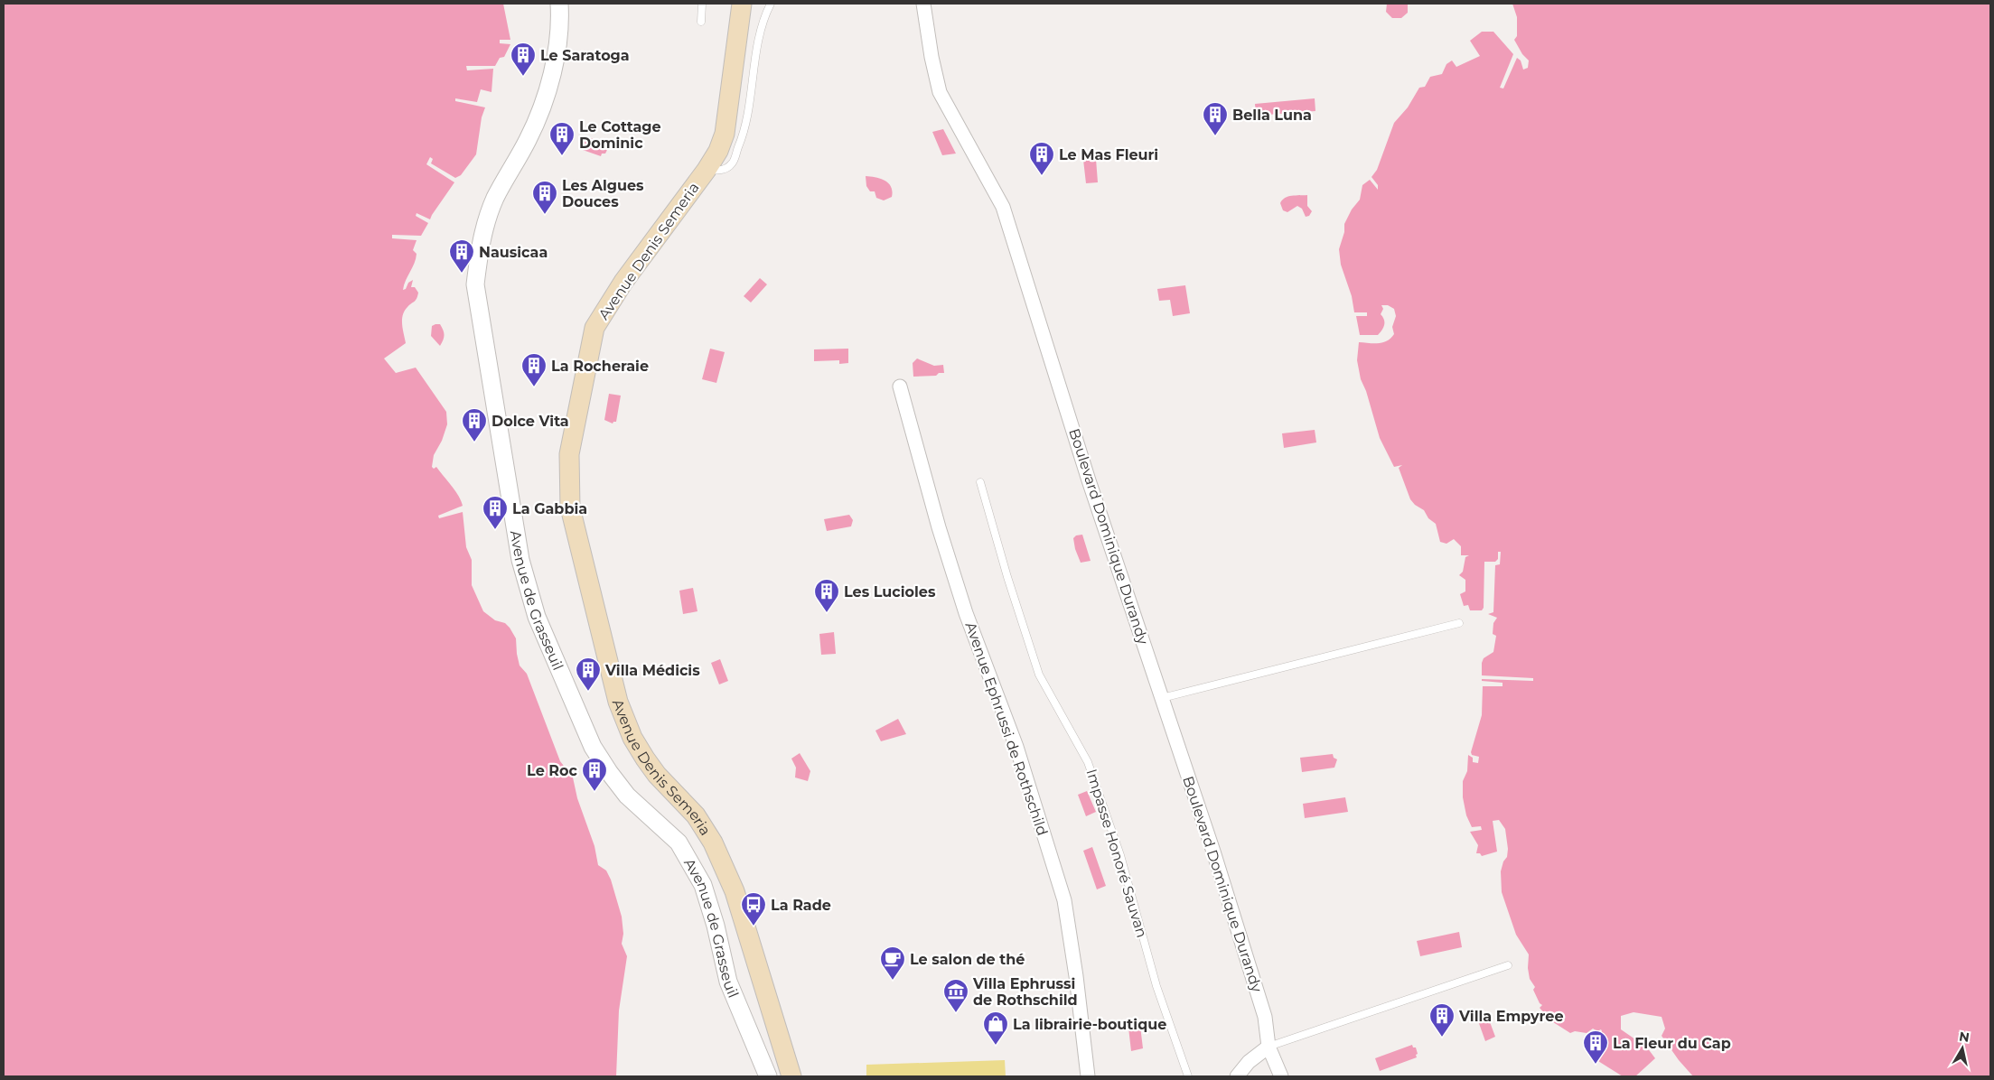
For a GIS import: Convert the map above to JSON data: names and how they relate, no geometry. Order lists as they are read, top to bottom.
{
  "streets": {
    "main road": ["Avenue Denis Semeria"],
    "street": ["Boulevard Dominique Durandy", "Avenue de Grasseuil", "Avenue Ephrussi de Rothschild"],
    "lane": ["Impasse Honoré Sauvan"]
  },
  "places": {
    "building": [
      "Le Saratoga",
      "Bella Luna",
      "Le Cottage Dominic",
      "Le Mas Fleuri",
      "Les Algues Douces",
      "Nausicaa",
      "La Rocheraie",
      "Dolce Vita",
      "La Gabbia",
      "Les Lucioles",
      "Villa Médicis",
      "Le Roc",
      "Villa Empyree",
      "La Fleur du Cap"
    ],
    "bus stop": ["La Rade"],
    "cafe": ["Le salon de thé"],
    "museum": ["Villa Ephrussi de Rothschild"],
    "shop": ["La librairie-boutique"]
  },
  "north": "top"
}
